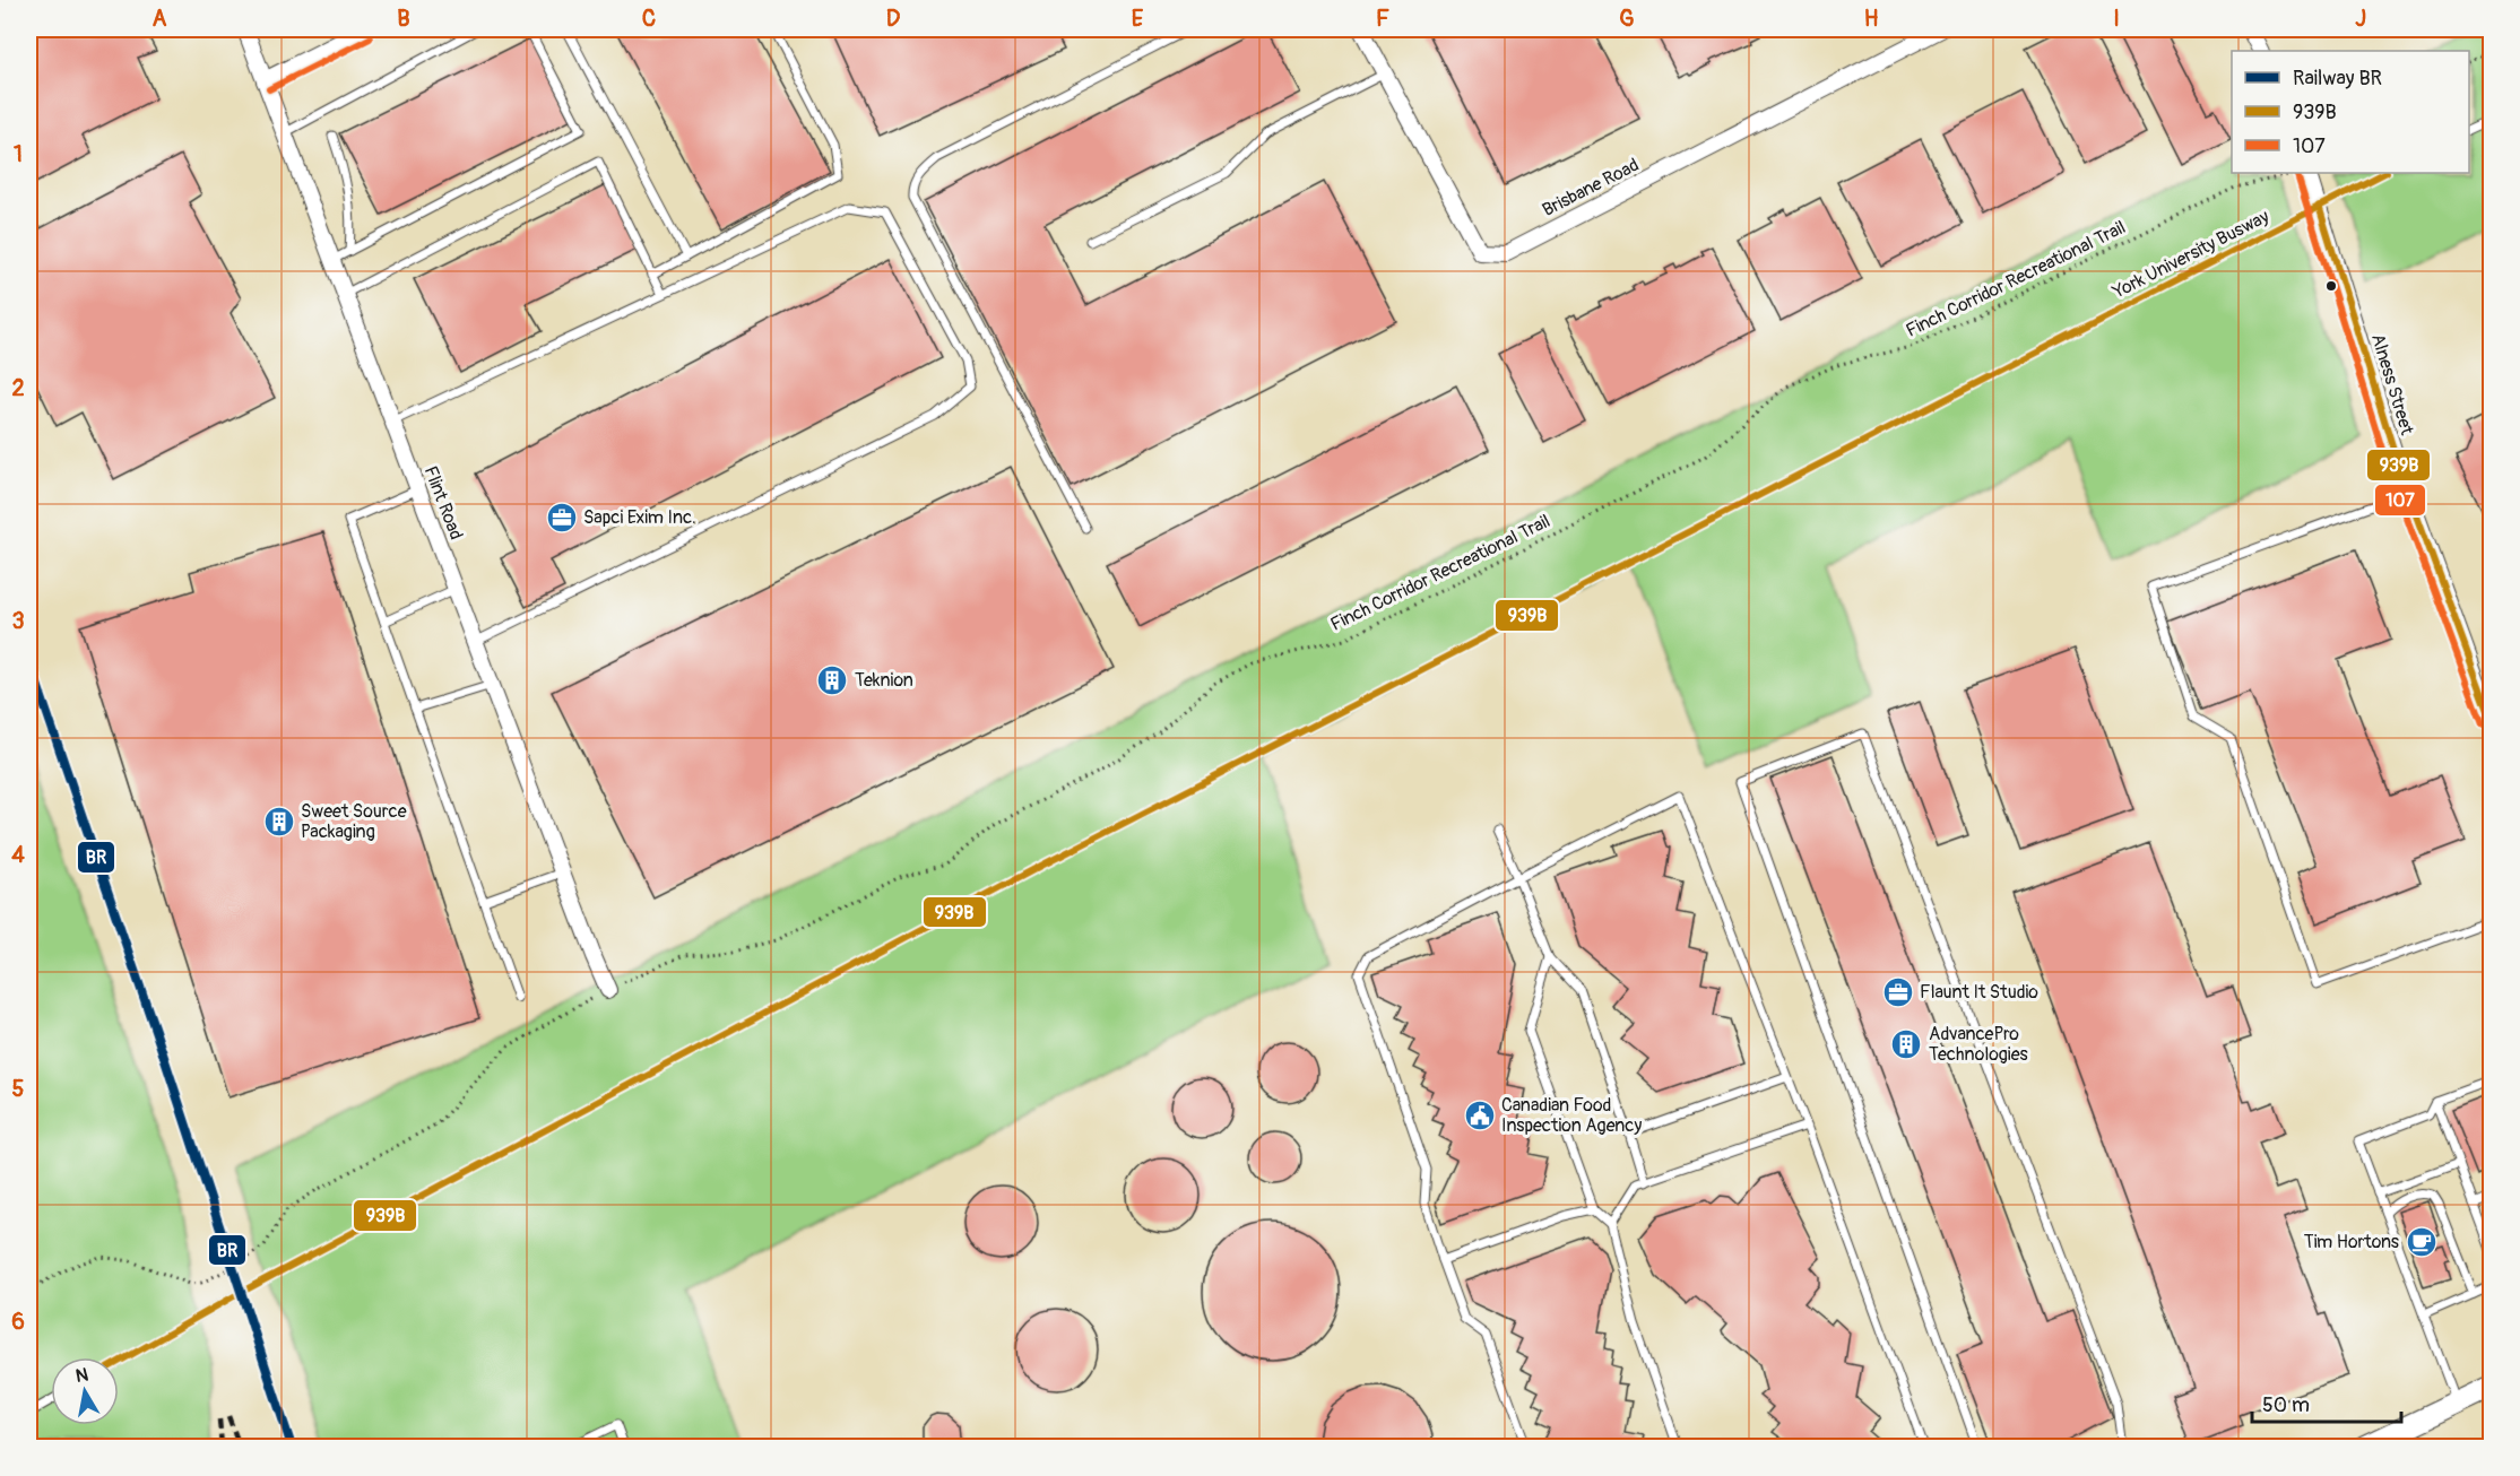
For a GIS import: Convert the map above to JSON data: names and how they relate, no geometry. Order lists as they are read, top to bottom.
{
  "streets": {
    "street": ["Brisbane Road", "Alness Street", "Flint Road"],
    "lane": ["York University Busway"],
    "path": ["Finch Corridor Recreational Trail"]
  },
  "crossings": [
    ["York University Busway", "Alness Street"],
    ["Finch Corridor Recreational Trail", "Flint Road"]
  ],
  "places": {
    "office": ["Sapci Exim Inc.", "Flaunt It Studio"],
    "building": ["Teknion", "Sweet Source Packaging", "AdvancePro Technologies"],
    "public building": ["Canadian Food Inspection Agency"],
    "cafe": ["Tim Hortons"]
  },
  "lines": ["transit line 107", "transit line 939B", "rail line BR"],
  "legend": ["Railway BR", "939B", "107"],
  "scale_bar": "50 m",
  "north": "top",
  "grid": {
    "columns": [
      "A",
      "B",
      "C",
      "D",
      "E",
      "F",
      "G",
      "H",
      "I",
      "J"
    ],
    "rows": [
      "1",
      "2",
      "3",
      "4",
      "5",
      "6"
    ]
  }
}
